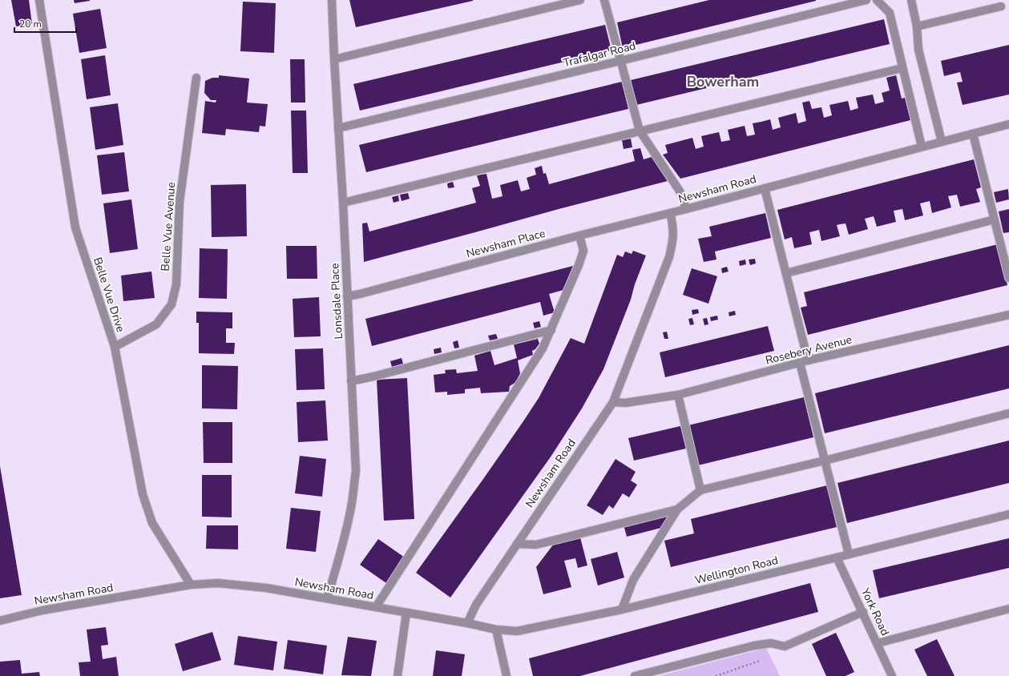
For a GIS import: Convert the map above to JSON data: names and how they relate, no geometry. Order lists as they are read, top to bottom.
{
  "streets": {
    "street": [
      "Trafalgar Road",
      "Newsham Road",
      "Belle Vue Avenue",
      "Newsham Place",
      "Belle Vue Drive",
      "Lonsdale Place",
      "Rosebery Avenue",
      "Wellington Road",
      "York Road"
    ]
  },
  "crossings": [
    ["Trafalgar Road", "Lonsdale Place"],
    ["Newsham Road", "Newsham Place"],
    ["Newsham Road", "Belle Vue Drive"],
    ["Newsham Road", "Lonsdale Place"],
    ["Newsham Road", "Rosebery Avenue"],
    ["Newsham Road", "Wellington Road"],
    ["Belle Vue Avenue", "Belle Vue Drive"],
    ["Newsham Place", "Lonsdale Place"],
    ["Wellington Road", "York Road"]
  ],
  "districts": ["Bowerham"],
  "scale_bar": "20 m"
}
